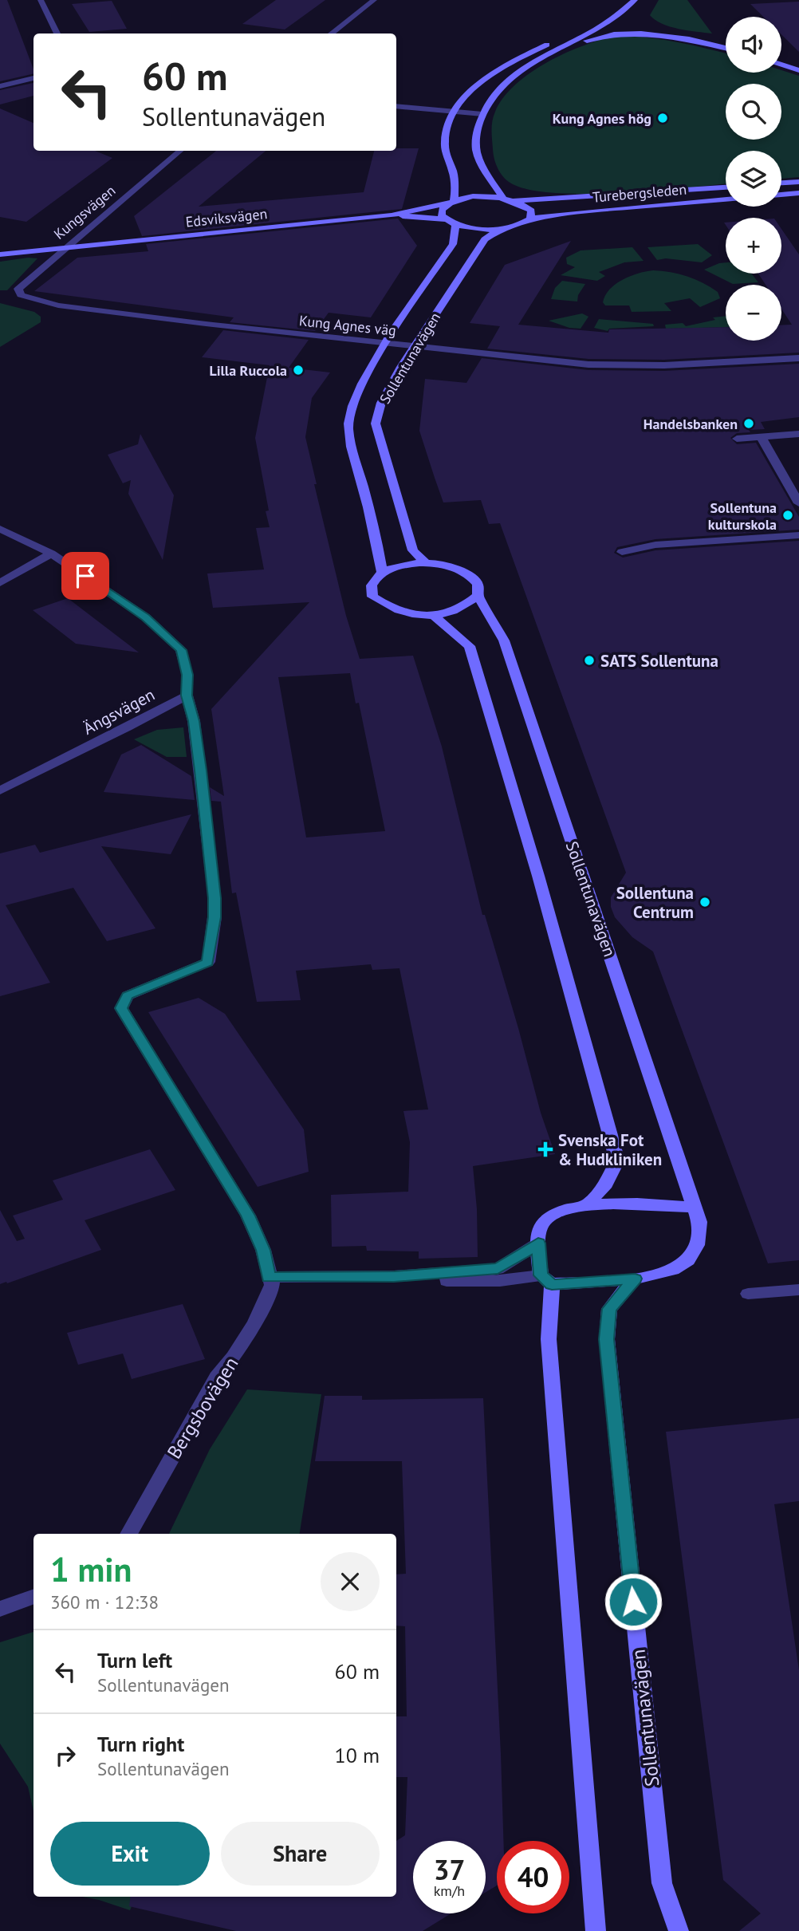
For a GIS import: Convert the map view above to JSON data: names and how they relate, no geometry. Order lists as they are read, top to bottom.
{
  "streets": {
    "street": [
      "Turebergsleden",
      "Kungsvägen",
      "Edsviksvägen",
      "Kung Agnes väg",
      "Sollentunavägen",
      "Ängsvägen",
      "Bergsbovägen"
    ]
  },
  "crossings": [
    ["Turebergsleden", "Edsviksvägen"],
    ["Turebergsleden", "Sollentunavägen"],
    ["Kungsvägen", "Edsviksvägen"],
    ["Kungsvägen", "Kung Agnes väg"],
    ["Kung Agnes väg", "Sollentunavägen"],
    ["Ängsvägen", "Bergsbovägen"]
  ],
  "places": {
    "other": [
      "Kung Agnes hög",
      "Lilla Ruccola",
      "Handelsbanken",
      "Sollentuna kulturskola",
      "SATS Sollentuna",
      "Sollentuna Centrum"
    ],
    "health": ["Svenska Fot & Hudkliniken"]
  },
  "page": {
    "map_buttons": ["+", "−"],
    "turn": ["60 m", "Sollentunavägen"],
    "heading": ["1 min", "360 m · 12:38"],
    "list": [
      {
        "name": "Turn left",
        "note": "Sollentunavägen",
        "value": "60 m"
      },
      {
        "name": "Turn right",
        "note": "Sollentunavägen",
        "value": "10 m"
      }
    ],
    "buttons": ["Exit", "Share"],
    "speed": "37 km/h",
    "limit": "40"
  }
}
